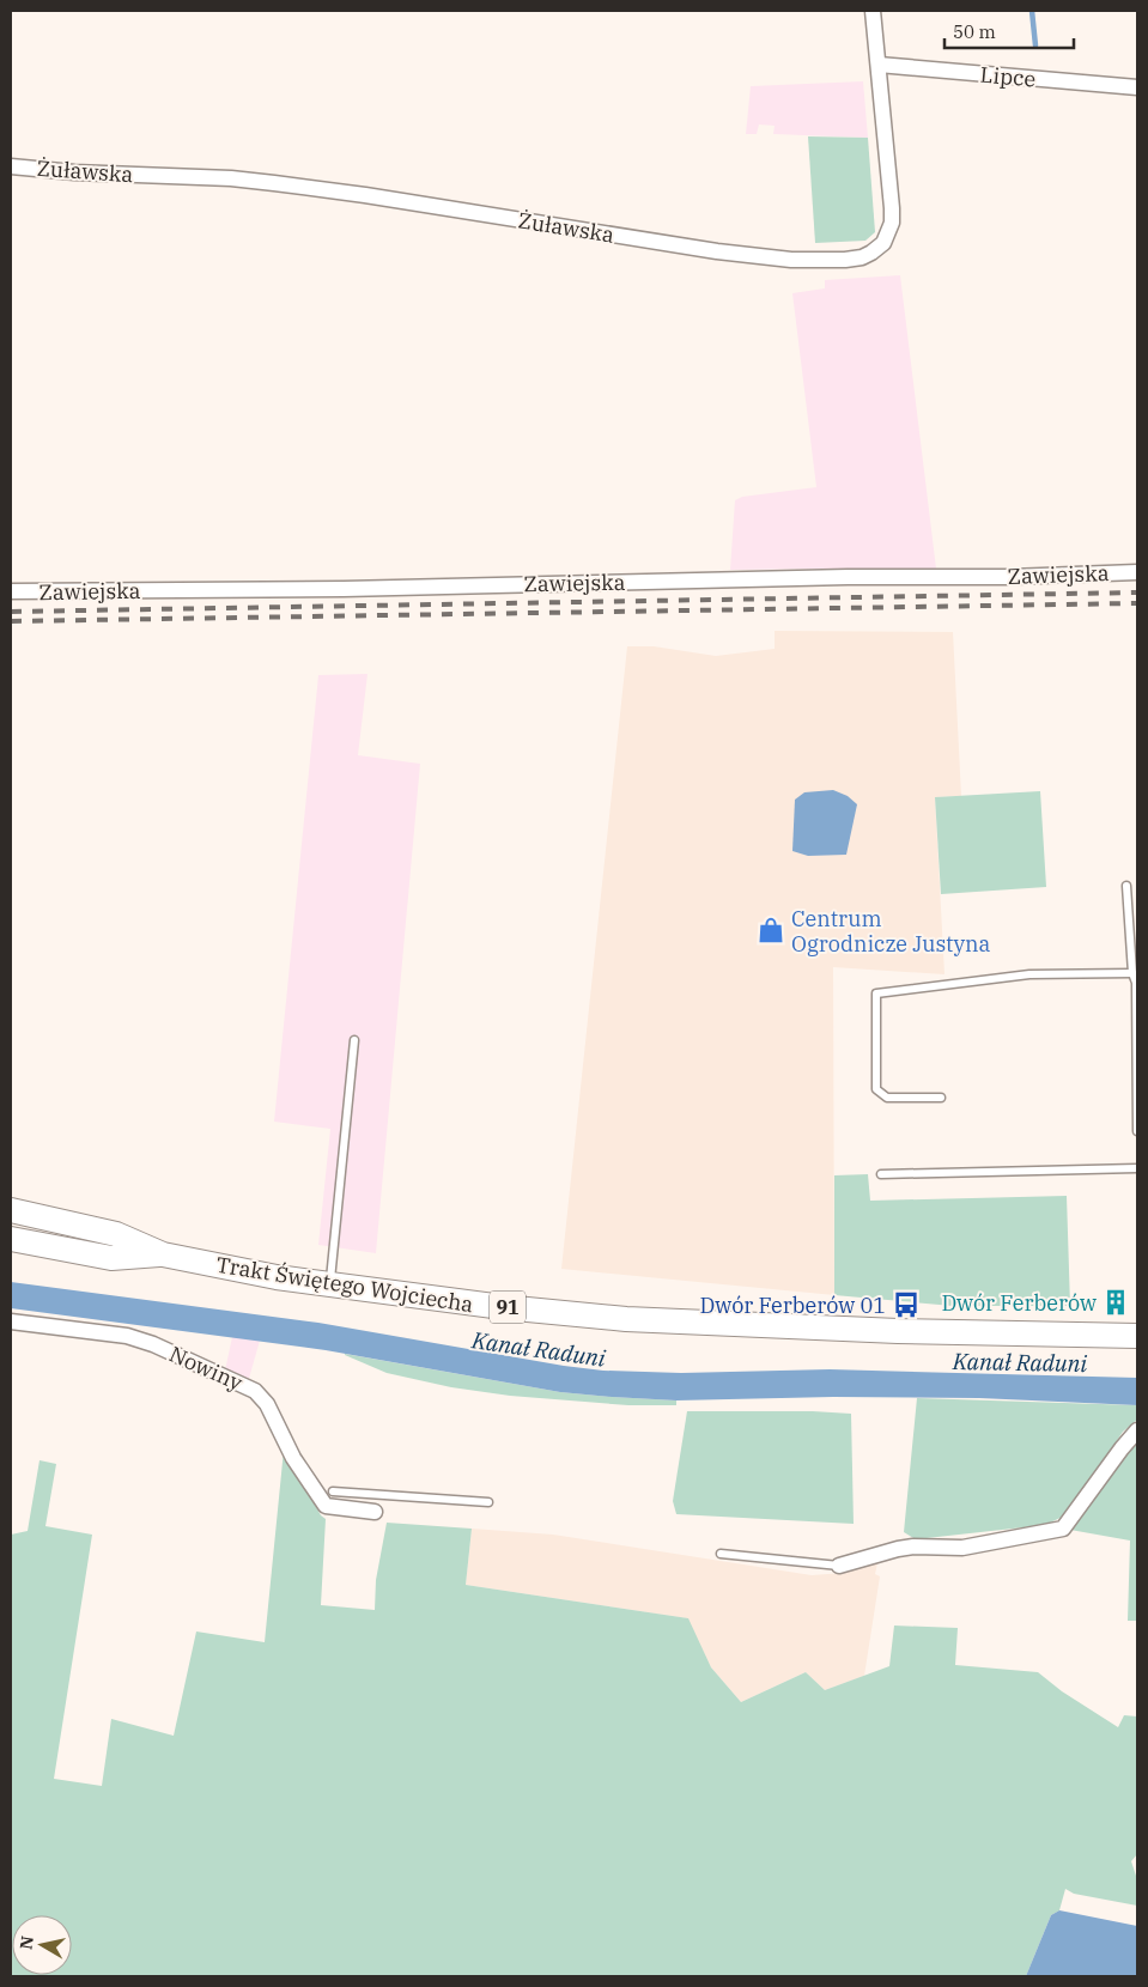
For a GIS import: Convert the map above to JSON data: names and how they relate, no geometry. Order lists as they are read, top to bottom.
{
  "streets": {
    "main road": ["Trakt Świętego Wojciecha", "91"],
    "street": [
      "Lipce",
      "Żuławska",
      "Zawiejska",
      "Nowiny"
    ]
  },
  "crossings": [
    ["Lipce", "Żuławska"]
  ],
  "water": ["Kanał Raduni"],
  "places": {
    "shop": ["Centrum Ogrodnicze Justyna"],
    "building": ["Dwór Ferberów"],
    "bus stop": ["Dwór Ferberów 01"]
  },
  "scale_bar": "50 m",
  "north": "left"
}
